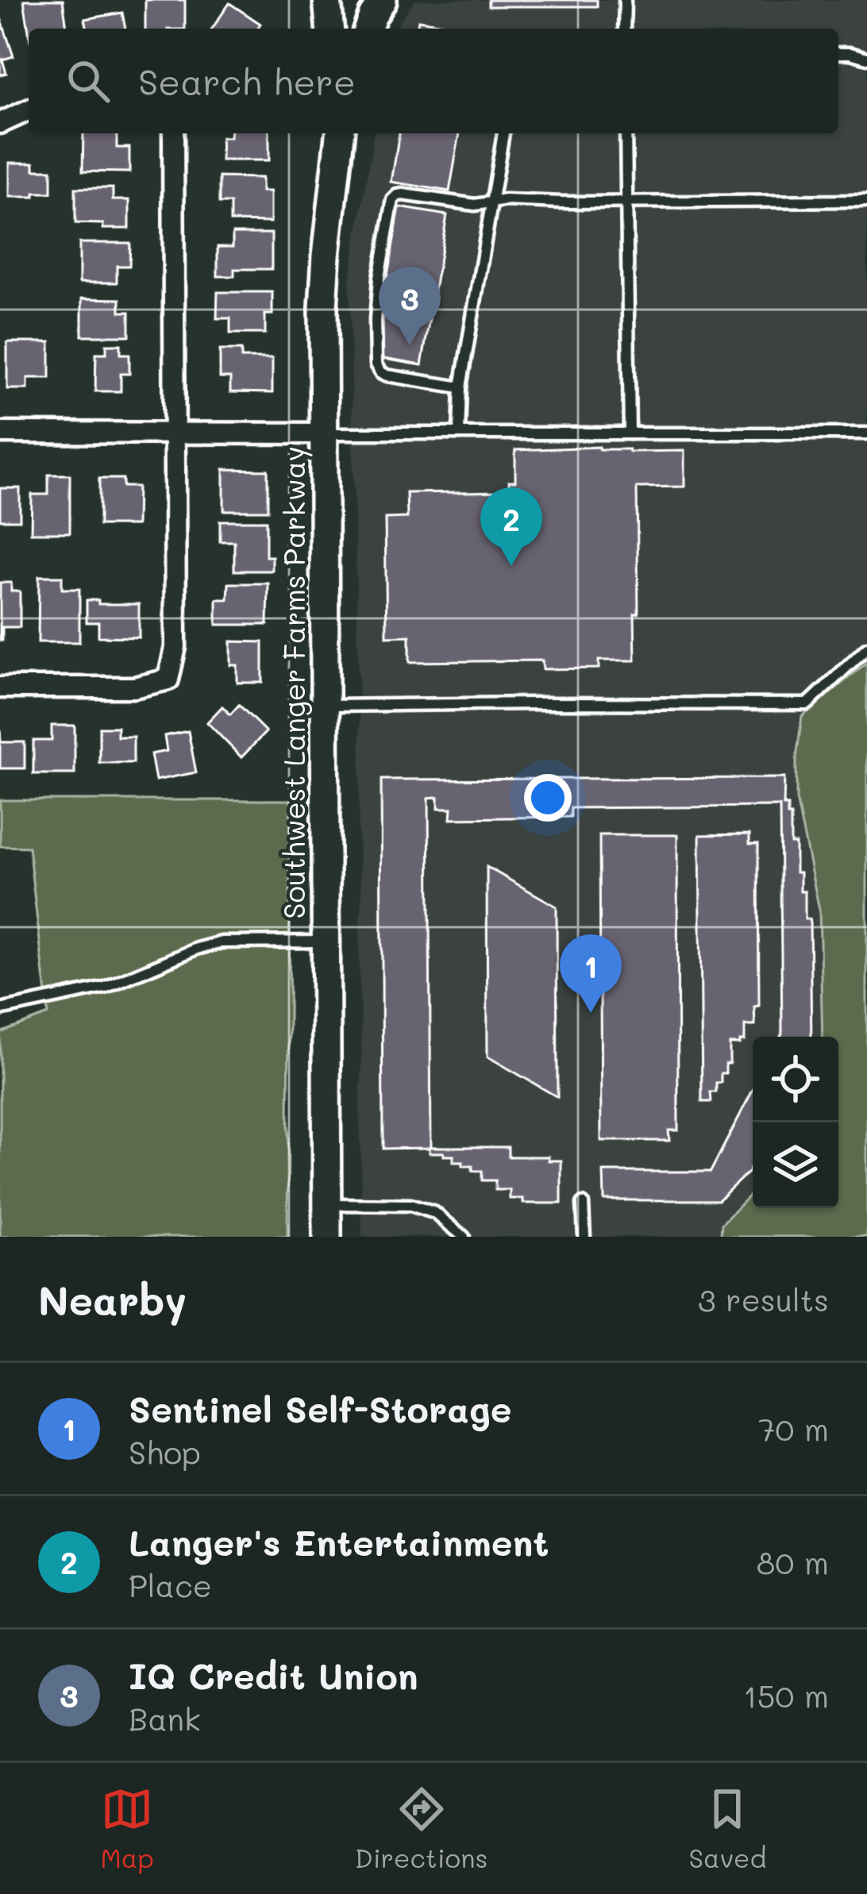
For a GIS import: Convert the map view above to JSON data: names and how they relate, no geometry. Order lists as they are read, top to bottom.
{
  "streets": {
    "main road": ["Southwest Langer Farms Parkway"]
  },
  "page": {
    "search": "Search here",
    "pins": ["3", "2", "1"],
    "heading": ["Nearby", "3 results"],
    "list": [
      {
        "mark": "1",
        "name": "Sentinel Self-Storage",
        "note": "Shop",
        "value": "70 m"
      },
      {
        "mark": "2",
        "name": "Langer's Entertainment",
        "note": "Place",
        "value": "80 m"
      },
      {
        "mark": "3",
        "name": "IQ Credit Union",
        "note": "Bank",
        "value": "150 m"
      }
    ],
    "nav": ["Map", "Directions", "Saved"]
  }
}
